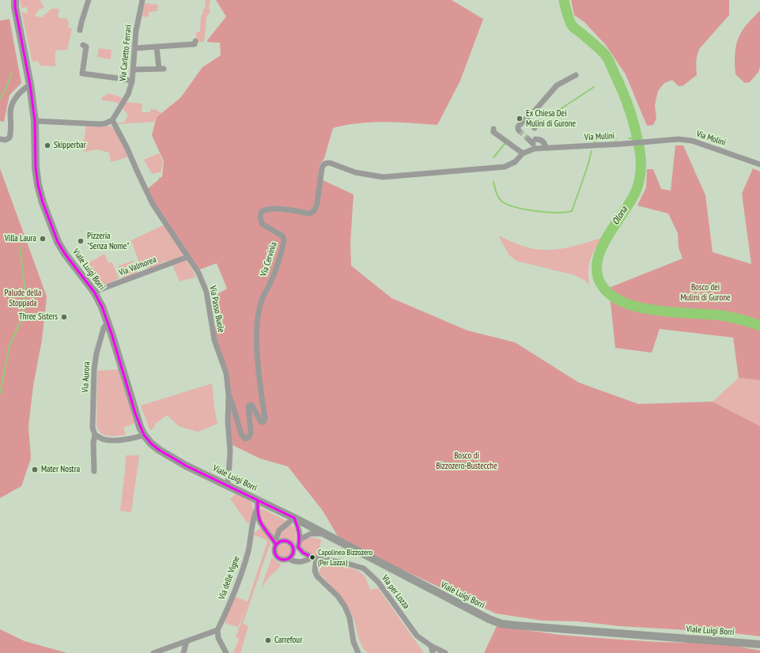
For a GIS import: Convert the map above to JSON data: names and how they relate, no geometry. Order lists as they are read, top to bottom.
{
  "streets": {
    "main road": ["Viale Luigi Borri"],
    "street": [
      "Via Carletto Ferrari",
      "Via Mulini",
      "Via Molini",
      "Via Cervinia",
      "Via Valmorea",
      "Via Passo Buole",
      "Via Aurora",
      "Via delle Vigne",
      "Via per Lozza"
    ]
  },
  "crossings": [
    ["Via Carletto Ferrari", "Via Passo Buole"],
    ["Via Mulini", "Via Molini"],
    ["Via Mulini", "Via Cervinia"],
    ["Via Cervinia", "Via Passo Buole"],
    ["Via Valmorea", "Viale Luigi Borri"],
    ["Via Valmorea", "Via Passo Buole"],
    ["Viale Luigi Borri", "Via Passo Buole"],
    ["Viale Luigi Borri", "Via Aurora"],
    ["Viale Luigi Borri", "Via delle Vigne"]
  ],
  "water": ["Olona"],
  "parks": ["Bosco dei Mulini di Gurone", "Palude della Stoppada", "Bosco di Bizzozero-Bustecche"],
  "places": [
    "Ex Chiesa Dei Mulini di Gurone",
    "Skipperbar",
    "Villa Laura",
    "Pizzeria \"Senza Nome\"",
    "Three Sisters",
    "Mater Nostra",
    "Capolinea Bizzozero (Per Lozza)",
    "Carrefour"
  ]
}
